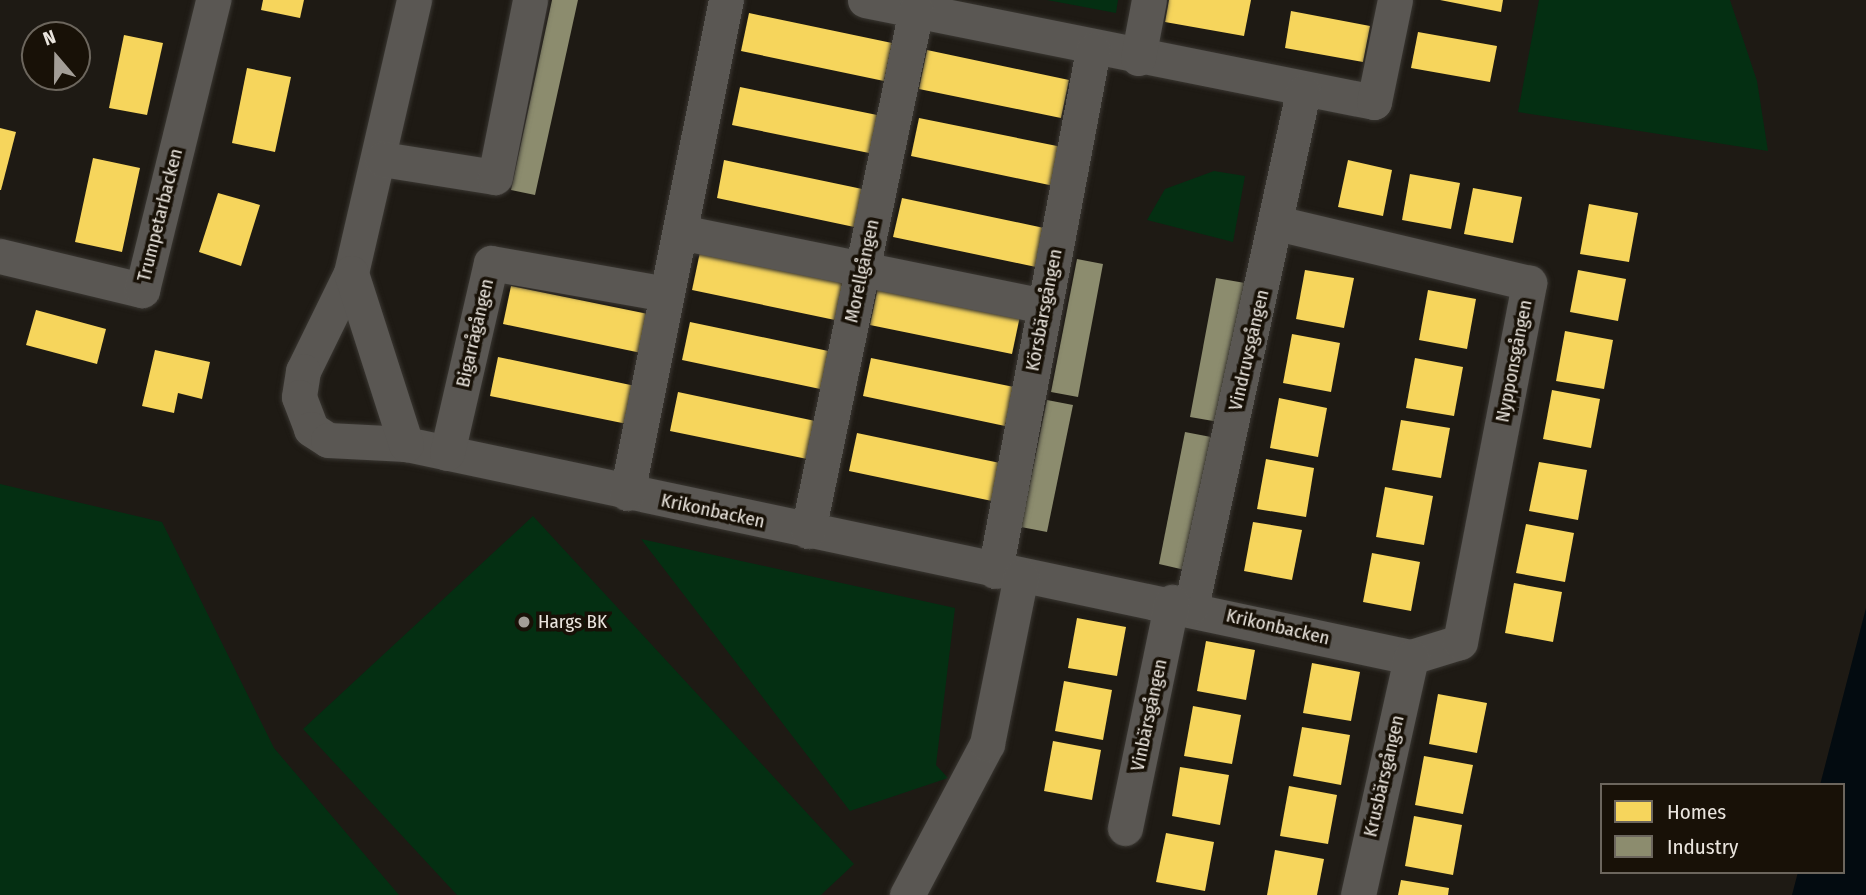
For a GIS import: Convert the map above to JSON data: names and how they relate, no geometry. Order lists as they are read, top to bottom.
{
  "streets": {
    "street": [
      "Trumpetarbacken",
      "Morellgången",
      "Körsbärsgången",
      "Bigarrågången",
      "Vindruvsgången",
      "Nypponsgången",
      "Krikonbacken",
      "Vinbärsgången",
      "Krusbärsgången"
    ]
  },
  "crossings": [
    ["Morellgången", "Krikonbacken"],
    ["Körsbärsgången", "Krikonbacken"],
    ["Bigarrågången", "Krikonbacken"],
    ["Vindruvsgången", "Nypponsgången"],
    ["Vindruvsgången", "Krikonbacken"],
    ["Vindruvsgången", "Vinbärsgången"],
    ["Nypponsgången", "Krikonbacken"],
    ["Nypponsgången", "Krusbärsgången"],
    ["Krikonbacken", "Vinbärsgången"],
    ["Krikonbacken", "Krusbärsgången"]
  ],
  "places": ["Hargs BK"],
  "legend": ["Homes", "Industry"],
  "north": "top"
}
